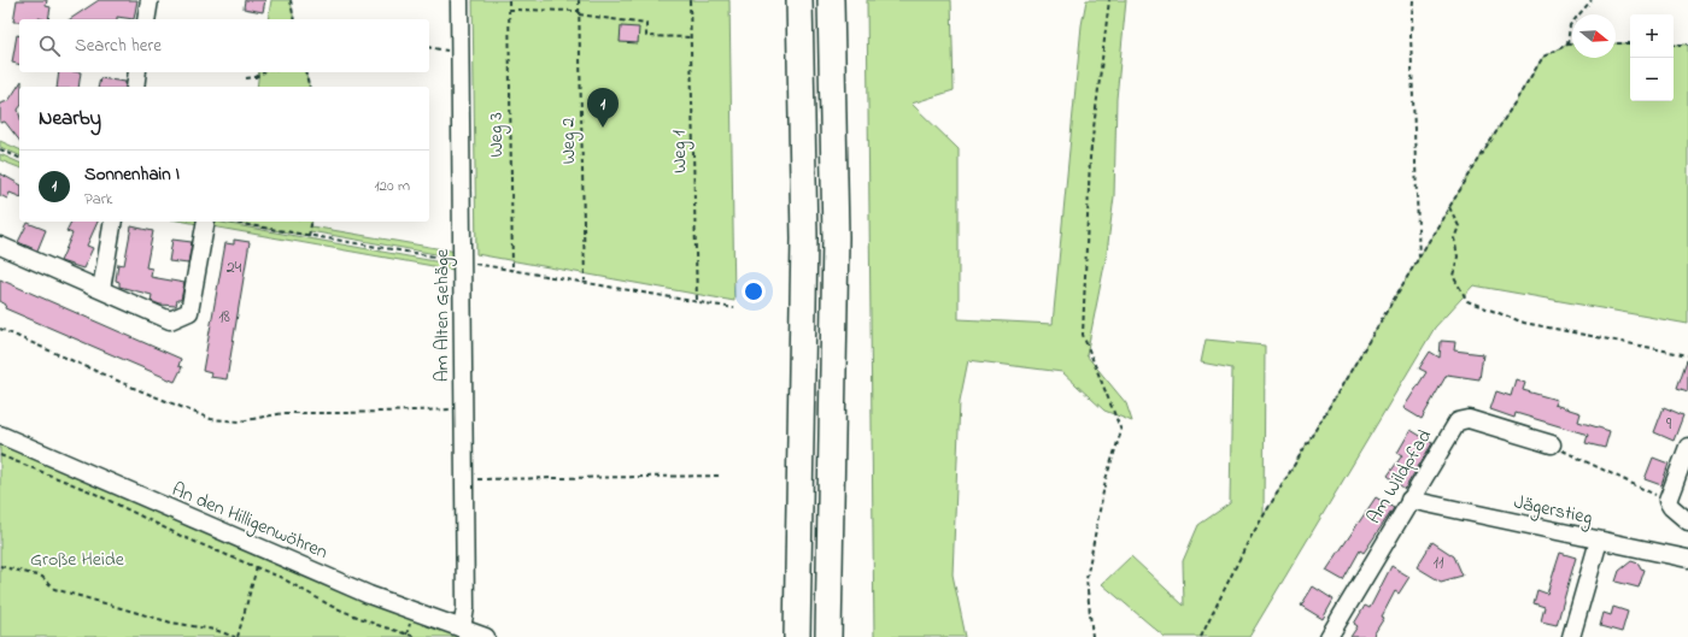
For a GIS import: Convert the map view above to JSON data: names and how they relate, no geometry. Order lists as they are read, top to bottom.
{
  "streets": {
    "street": [
      "Am Alten Gehäge",
      "Am Wildpfad",
      "Jägerstieg",
      "An den Hilligenwöhren"
    ],
    "path": ["Weg 3", "Weg 2", "Weg 1"]
  },
  "crossings": [
    ["Am Alten Gehäge", "An den Hilligenwöhren"],
    ["Am Wildpfad", "Jägerstieg"]
  ],
  "parks": ["Große Heide"],
  "house_numbers": [
    "24",
    "18",
    "9",
    "11"
  ],
  "north": "right",
  "page": {
    "map_buttons": ["+", "−"],
    "search": "Search here",
    "heading": "Nearby",
    "pins": "1",
    "list": [
      {
        "mark": "1",
        "name": "Sonnenhain I",
        "note": "Park",
        "value": "120 m"
      }
    ]
  }
}
